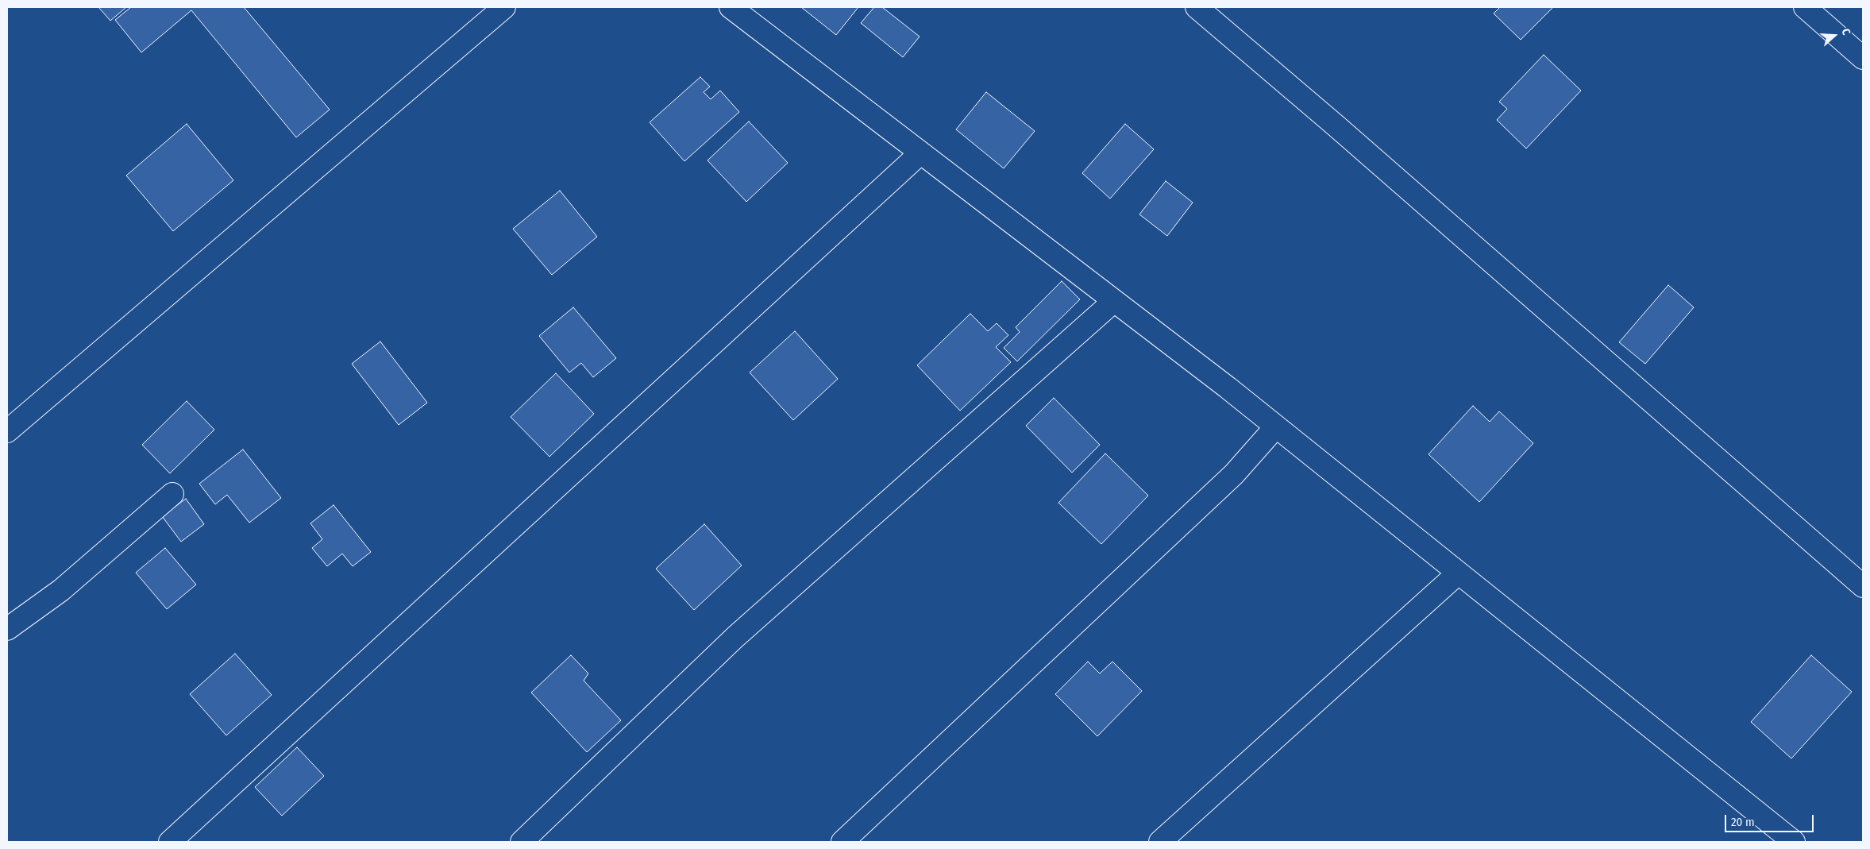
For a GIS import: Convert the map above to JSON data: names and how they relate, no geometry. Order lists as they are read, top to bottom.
{
  "scale_bar": "20 m",
  "north": "right"
}
